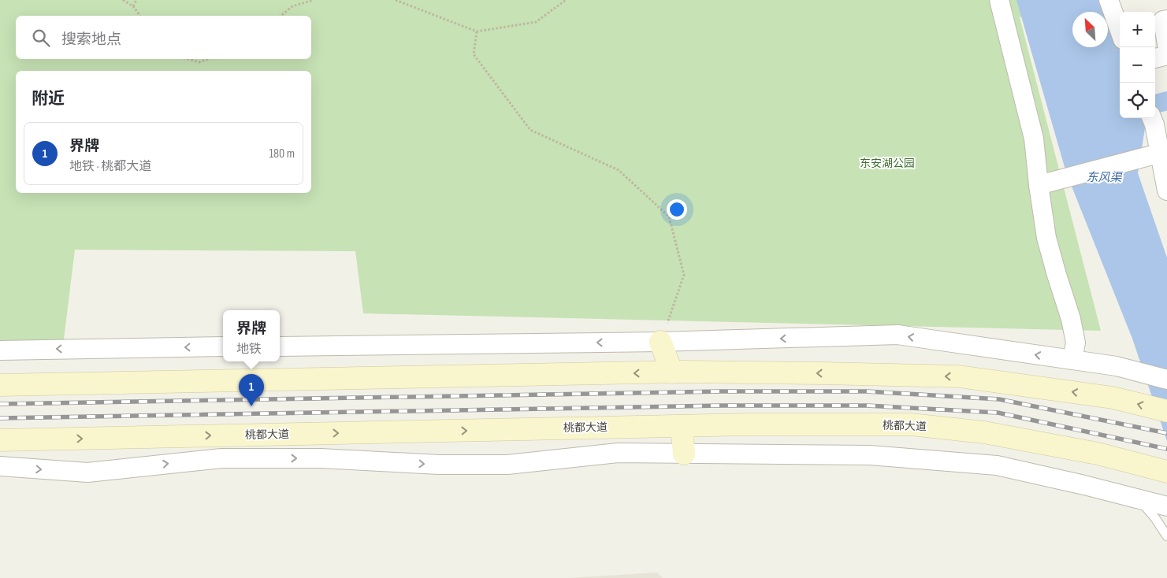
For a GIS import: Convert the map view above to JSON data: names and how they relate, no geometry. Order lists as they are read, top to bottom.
{
  "streets": {
    "main road": ["桃都大道"]
  },
  "water": ["东风渠"],
  "parks": ["东安湖公园"],
  "north": "top left",
  "page": {
    "map_buttons": ["+", "−"],
    "search": "搜索地点",
    "heading": "附近",
    "list": [
      {
        "mark": "1",
        "name": "界牌",
        "note": "地铁 · 桃都大道",
        "value": "180 m"
      }
    ],
    "popup": ["界牌", "地铁"],
    "pins": "1"
  }
}
